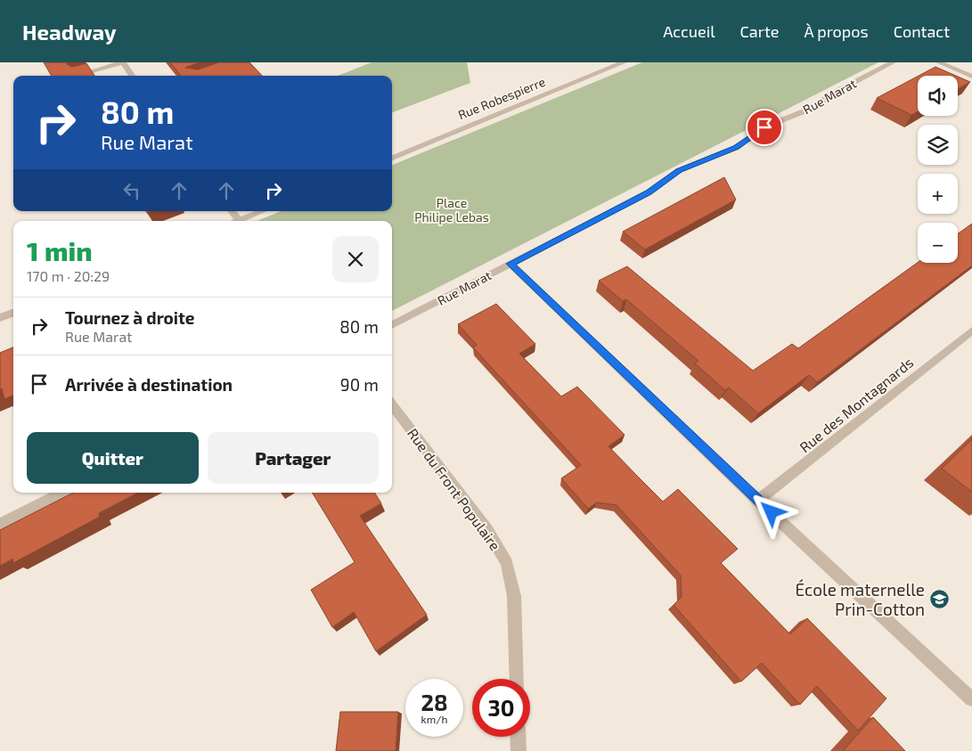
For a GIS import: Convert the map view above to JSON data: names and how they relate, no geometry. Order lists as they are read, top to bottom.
{
  "streets": {
    "street": [
      "Rue Marat",
      "Rue Robespierre",
      "Rue des Montagnards",
      "Rue du Front Populaire"
    ]
  },
  "parks": ["Place Philipe Lebas"],
  "places": {
    "school or university": ["École maternelle Prin-Cotton"]
  },
  "page": {
    "header": "Headway",
    "nav": [
      "Accueil",
      "Carte",
      "À propos",
      "Contact"
    ],
    "map_buttons": ["+", "−"],
    "turn": ["80 m", "Rue Marat"],
    "heading": ["1 min", "170 m · 20:29"],
    "list": [
      {
        "name": "Tournez à droite",
        "note": "Rue Marat",
        "value": "80 m"
      },
      {
        "name": "Arrivée à destination",
        "value": "90 m"
      }
    ],
    "buttons": ["Quitter", "Partager"],
    "speed": "28 km/h",
    "limit": "30"
  }
}
